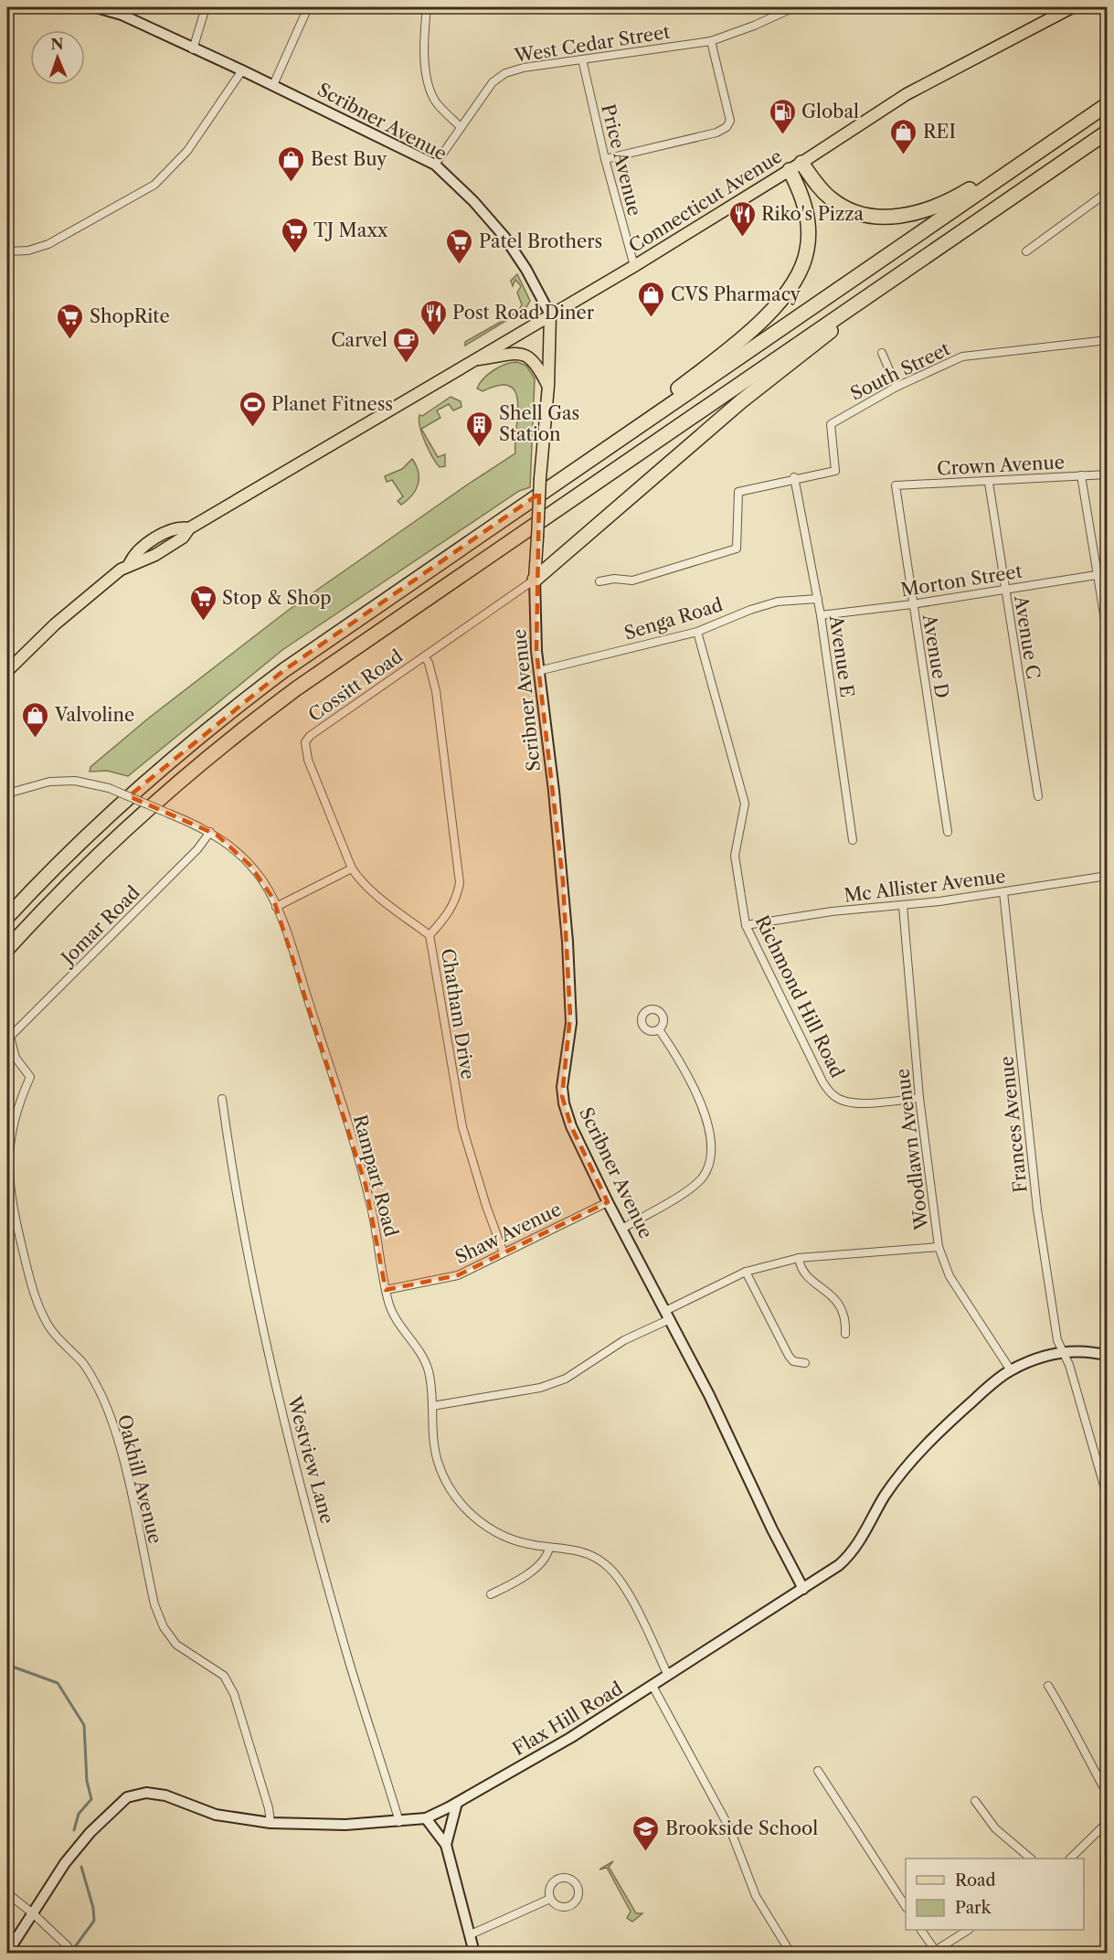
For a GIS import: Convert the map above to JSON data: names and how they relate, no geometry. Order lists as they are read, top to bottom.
{
  "streets": {
    "main road": ["Scribner Avenue", "Connecticut Avenue"],
    "street": [
      "West Cedar Street",
      "Price Avenue",
      "South Street",
      "Crown Avenue",
      "Morton Street",
      "Senga Road",
      "Avenue C",
      "Avenue E",
      "Avenue D",
      "Cossitt Road",
      "Mc Allister Avenue",
      "Jomar Road",
      "Richmond Hill Road",
      "Chatham Drive",
      "Frances Avenue",
      "Woodlawn Avenue",
      "Rampart Road",
      "Shaw Avenue",
      "Westview Lane",
      "Oakhill Avenue",
      "Flax Hill Road"
    ]
  },
  "crossings": [
    ["West Cedar Street", "Scribner Avenue"],
    ["West Cedar Street", "Price Avenue"],
    ["Scribner Avenue", "Connecticut Avenue"],
    ["Scribner Avenue", "Senga Road"],
    ["Scribner Avenue", "Cossitt Road"],
    ["Scribner Avenue", "Shaw Avenue"],
    ["Scribner Avenue", "Flax Hill Road"],
    ["Price Avenue", "Connecticut Avenue"],
    ["South Street", "Avenue E"],
    ["Crown Avenue", "Avenue C"],
    ["Crown Avenue", "Avenue D"],
    ["Morton Street", "Avenue C"],
    ["Morton Street", "Avenue E"],
    ["Morton Street", "Avenue D"],
    ["Senga Road", "Avenue E"],
    ["Senga Road", "Richmond Hill Road"],
    ["Cossitt Road", "Chatham Drive"],
    ["Mc Allister Avenue", "Richmond Hill Road"],
    ["Mc Allister Avenue", "Frances Avenue"],
    ["Mc Allister Avenue", "Woodlawn Avenue"],
    ["Jomar Road", "Rampart Road"],
    ["Jomar Road", "Oakhill Avenue"],
    ["Richmond Hill Road", "Woodlawn Avenue"],
    ["Chatham Drive", "Shaw Avenue"],
    ["Frances Avenue", "Flax Hill Road"],
    ["Woodlawn Avenue", "Flax Hill Road"],
    ["Rampart Road", "Shaw Avenue"],
    ["Rampart Road", "Flax Hill Road"],
    ["Westview Lane", "Flax Hill Road"],
    ["Oakhill Avenue", "Flax Hill Road"]
  ],
  "places": {
    "fuel station": ["Global"],
    "shop": [
      "REI",
      "Best Buy",
      "CVS Pharmacy",
      "Valvoline"
    ],
    "restaurant": ["Riko's Pizza", "Post Road Diner"],
    "supermarket": [
      "TJ Maxx",
      "Patel Brothers",
      "ShopRite",
      "Stop & Shop"
    ],
    "cafe": ["Carvel"],
    "sports": ["Planet Fitness"],
    "building": ["Shell Gas Station"],
    "school or university": ["Brookside School"]
  },
  "legend": ["Road", "Park"],
  "north": "top"
}
